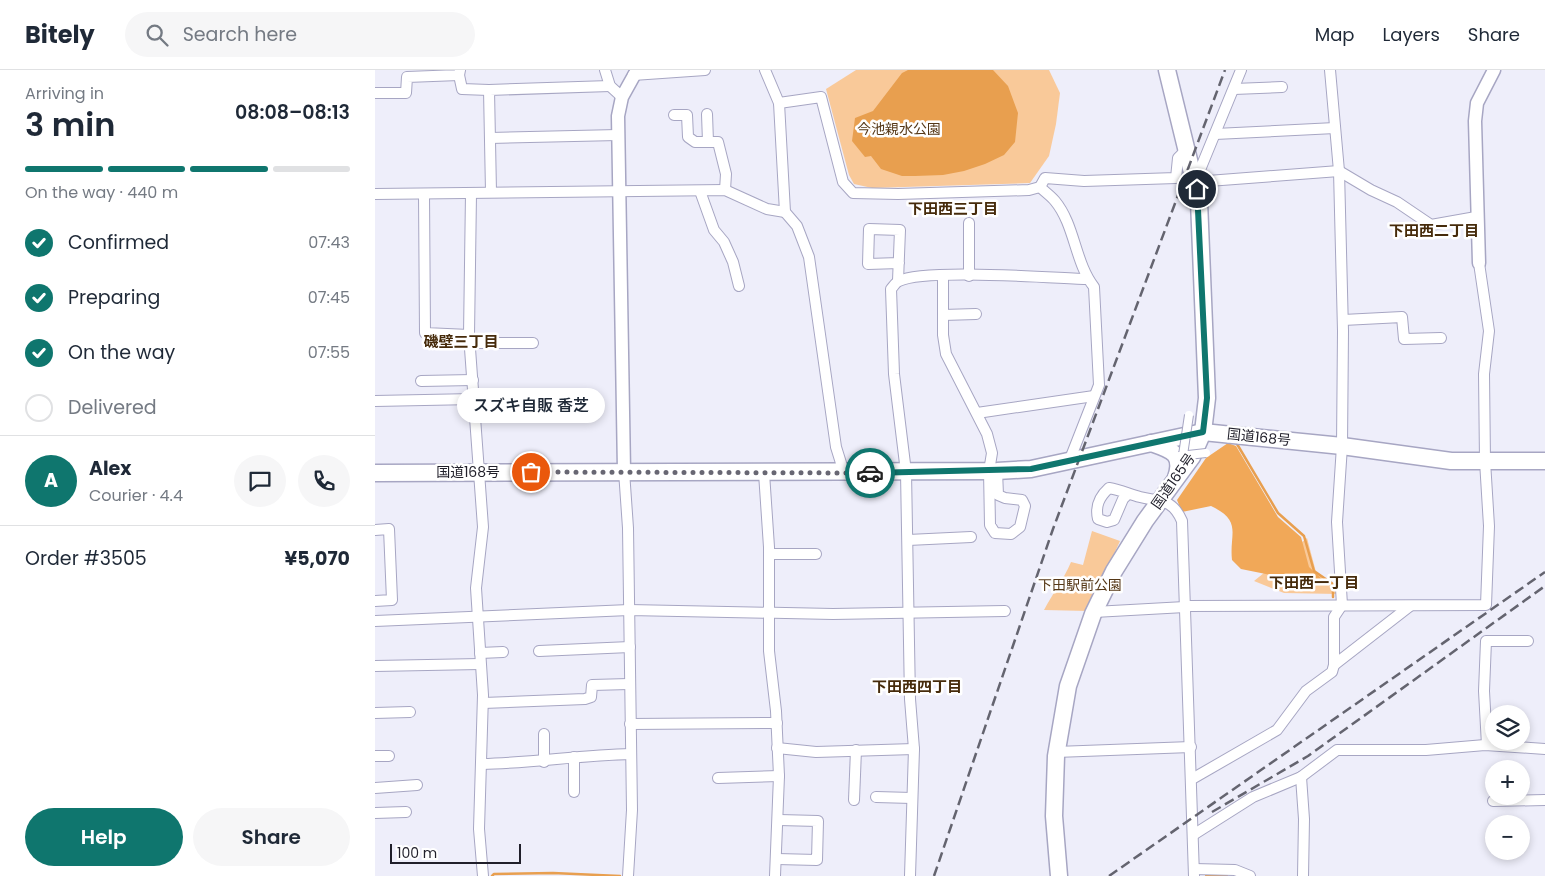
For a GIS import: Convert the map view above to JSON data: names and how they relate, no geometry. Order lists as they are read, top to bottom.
{
  "streets": {
    "highway": ["国道168号", "国道165号"]
  },
  "crossings": [
    ["国道168号", "国道165号"]
  ],
  "districts": [
    "下田西三丁目",
    "下田西二丁目",
    "磯壁三丁目",
    "下田西一丁目",
    "下田西四丁目"
  ],
  "parks": ["今池親水公園", "下田駅前公園"],
  "places": ["スズキ自販 香芝"],
  "scale_bar": "100 m",
  "page": {
    "header": "Bitely",
    "search": "Search here",
    "nav": ["Map", "Layers", "Share"],
    "heading": ["3 min", "Arriving in", "08:08–08:13"],
    "panel": [
      "Alex",
      "Courier · 4.4",
      "Order #3505",
      "¥5,070"
    ],
    "bar": "On the way · 440 m",
    "list": [
      ["Confirmed", "07:43"],
      ["Preparing", "07:45"],
      ["On the way", "07:55"],
      "Delivered"
    ],
    "bubble": "スズキ自販 香芝",
    "round": "A",
    "map_buttons": ["+", "−"],
    "buttons": ["Help", "Share"],
    "scale": "100 m"
  }
}
